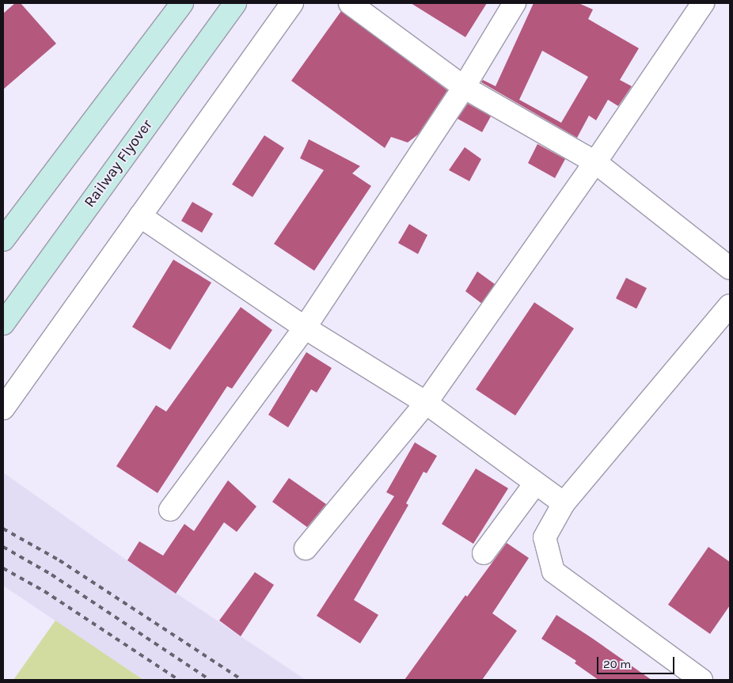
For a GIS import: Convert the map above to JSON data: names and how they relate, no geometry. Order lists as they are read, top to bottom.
{
  "streets": {
    "main road": ["Railway Flyover"]
  },
  "scale_bar": "20 m"
}
